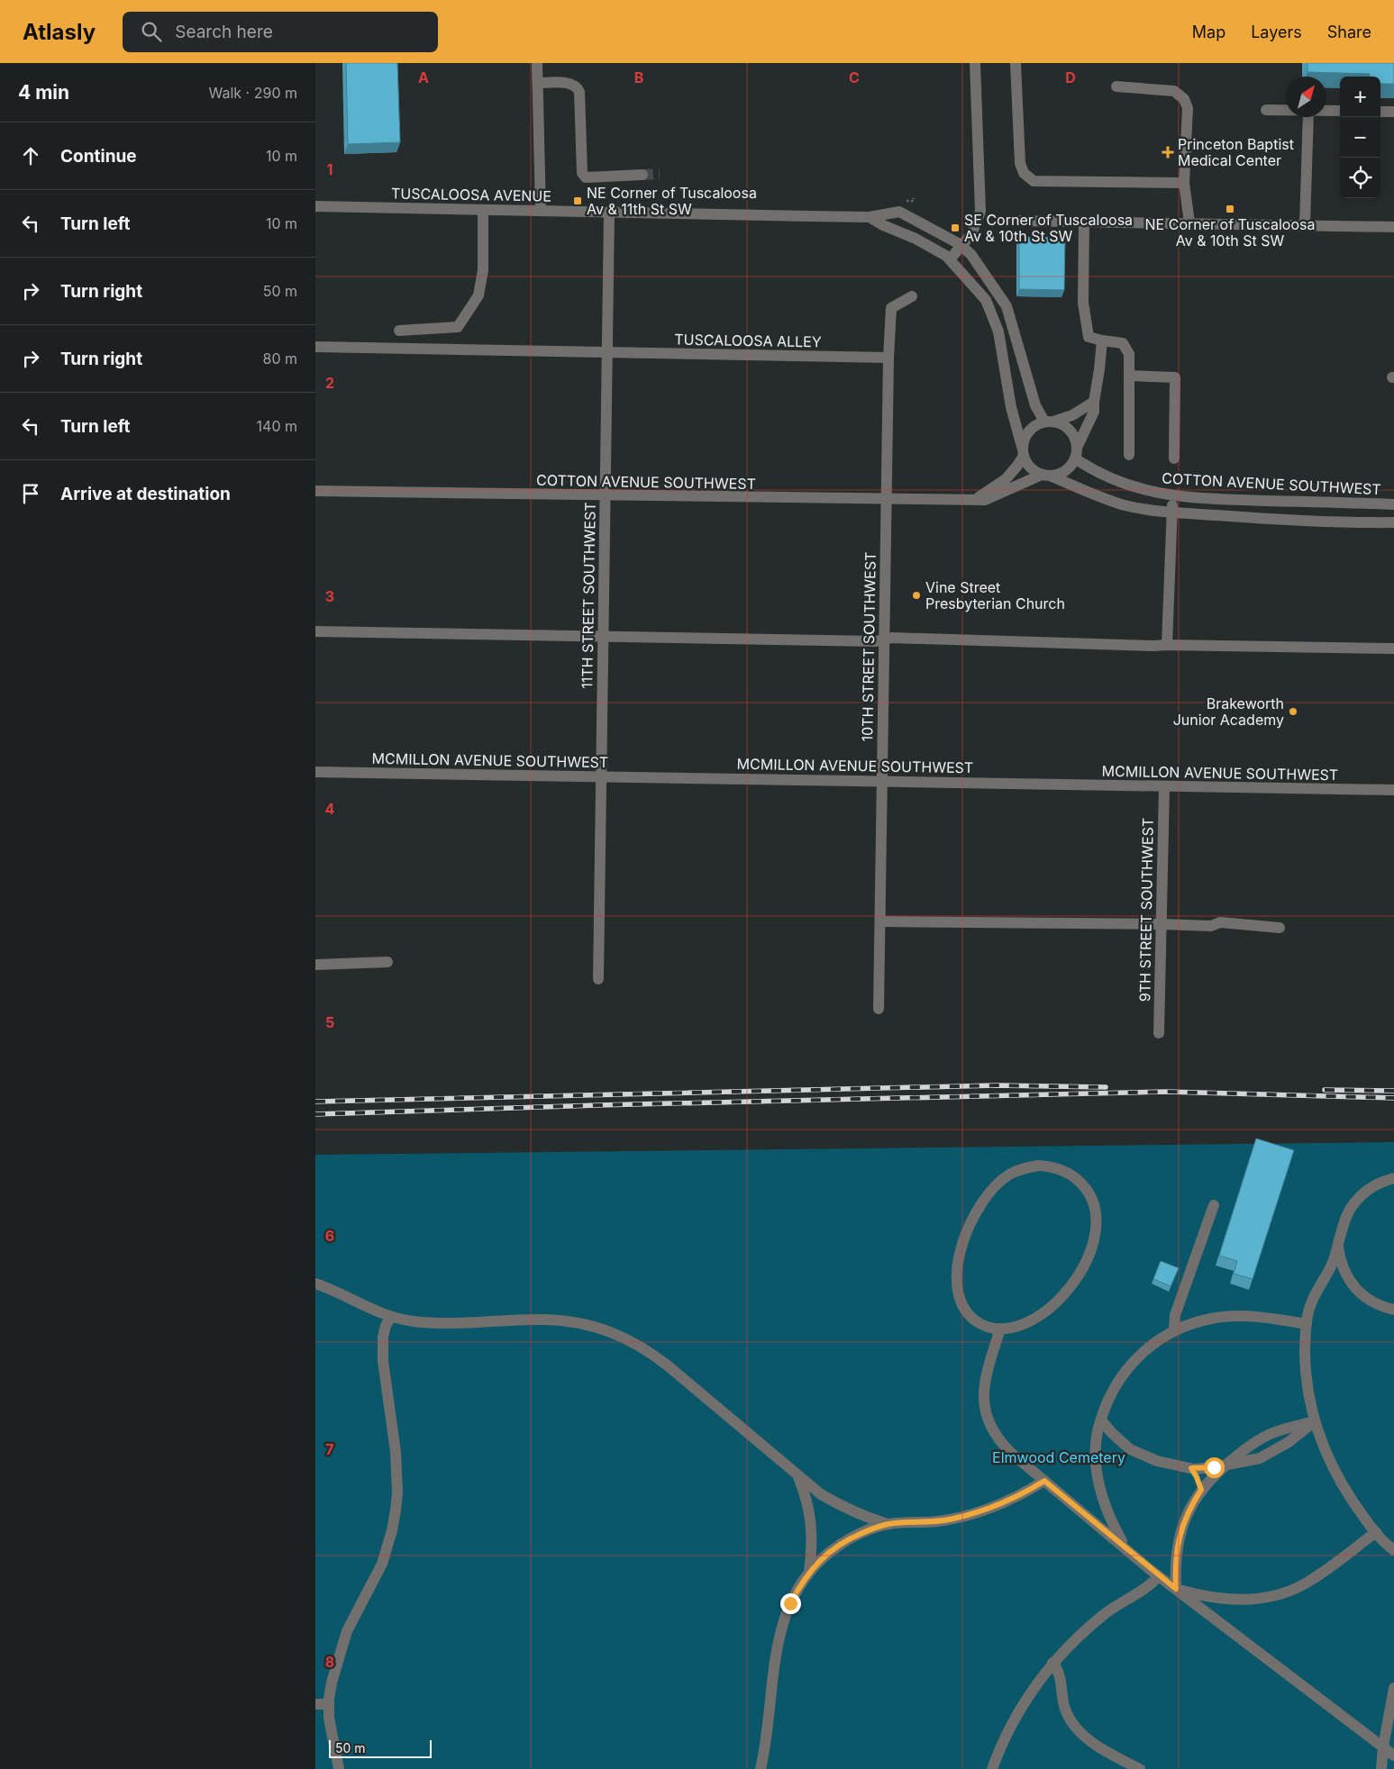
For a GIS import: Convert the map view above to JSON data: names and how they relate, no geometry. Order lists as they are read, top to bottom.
{
  "streets": {
    "street": [
      "TUSCALOOSA AVENUE",
      "TUSCALOOSA ALLEY",
      "COTTON AVENUE SOUTHWEST",
      "11TH STREET SOUTHWEST",
      "10TH STREET SOUTHWEST",
      "MCMILLON AVENUE SOUTHWEST",
      "9TH STREET SOUTHWEST"
    ]
  },
  "crossings": [
    ["TUSCALOOSA AVENUE", "COTTON AVENUE SOUTHWEST"],
    ["TUSCALOOSA AVENUE", "11TH STREET SOUTHWEST"],
    ["TUSCALOOSA ALLEY", "11TH STREET SOUTHWEST"],
    ["TUSCALOOSA ALLEY", "10TH STREET SOUTHWEST"],
    ["COTTON AVENUE SOUTHWEST", "11TH STREET SOUTHWEST"],
    ["COTTON AVENUE SOUTHWEST", "10TH STREET SOUTHWEST"],
    ["11TH STREET SOUTHWEST", "MCMILLON AVENUE SOUTHWEST"],
    ["10TH STREET SOUTHWEST", "MCMILLON AVENUE SOUTHWEST"],
    ["MCMILLON AVENUE SOUTHWEST", "9TH STREET SOUTHWEST"]
  ],
  "parks": ["Elmwood Cemetery"],
  "places": {
    "health": ["Princeton Baptist Medical Center"],
    "transit": ["NE Corner of Tuscaloosa Av & 11th St SW", "NE Corner of Tuscaloosa Av & 10th St SW", "SE Corner of Tuscaloosa Av & 10th St SW"],
    "other": ["Vine Street Presbyterian Church", "Brakeworth Junior Academy"]
  },
  "scale_bar": "50 m",
  "north": "top right",
  "page": {
    "header": "Atlasly",
    "search": "Search here",
    "nav": ["Map", "Layers", "Share"],
    "heading": ["4 min", "Walk · 290 m"],
    "map_buttons": ["+", "−"],
    "list": [
      ["Continue", "10 m"],
      ["Turn left", "10 m"],
      ["Turn right", "50 m"],
      ["Turn right", "80 m"],
      ["Turn left", "140 m"],
      "Arrive at destination"
    ],
    "scale": "50 m"
  },
  "grid": {
    "columns": [
      "A",
      "B",
      "C",
      "D"
    ],
    "rows": [
      "1",
      "2",
      "3",
      "4",
      "5",
      "6",
      "7",
      "8"
    ]
  }
}
